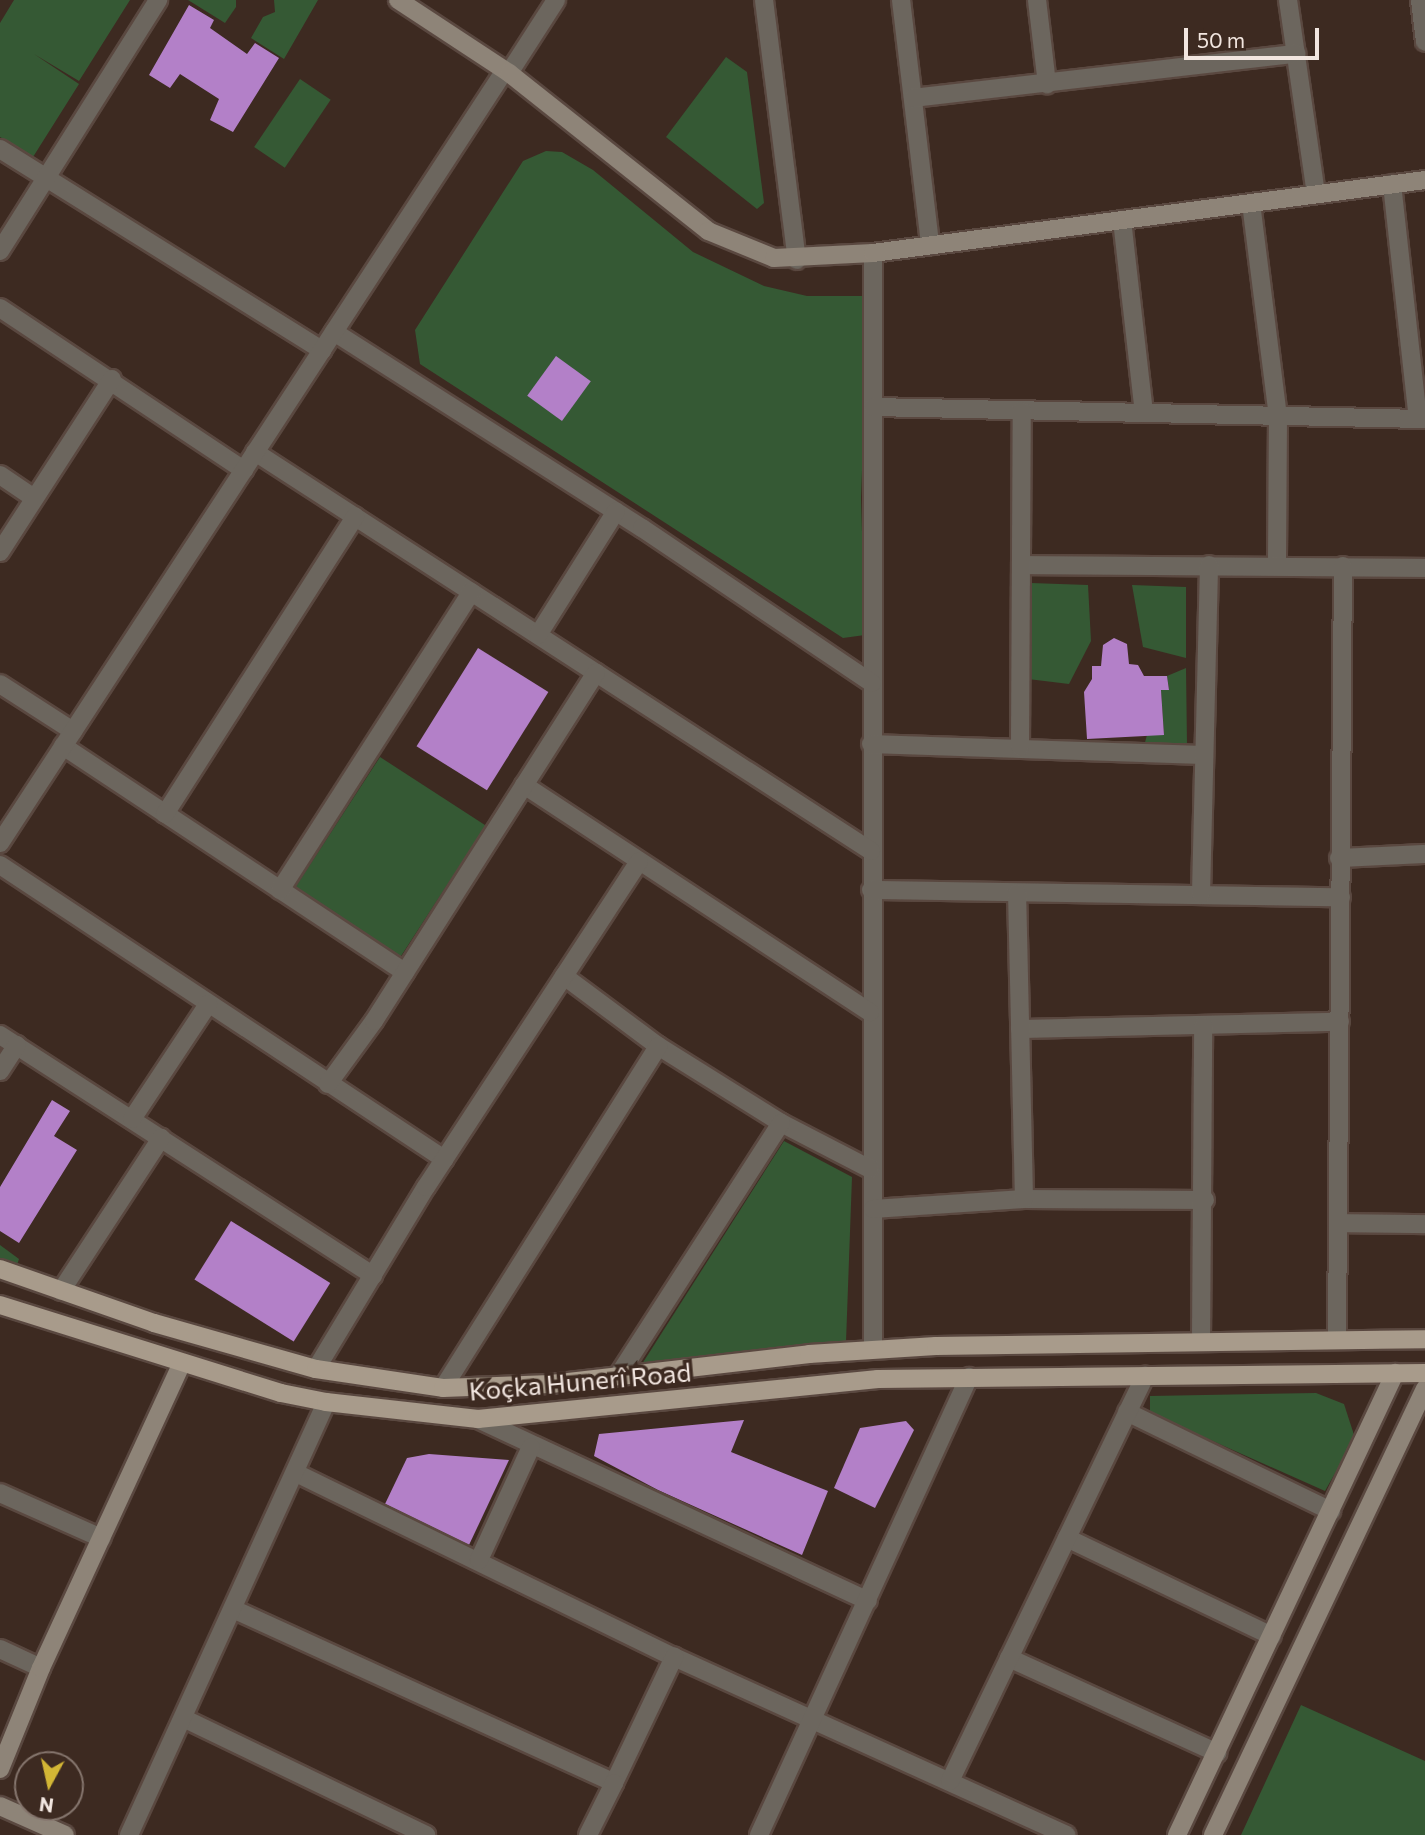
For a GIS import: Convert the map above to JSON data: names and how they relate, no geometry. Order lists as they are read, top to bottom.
{
  "streets": {
    "main road": ["Koçka Hunerî Road"]
  },
  "scale_bar": "50 m",
  "north": "bottom"
}
